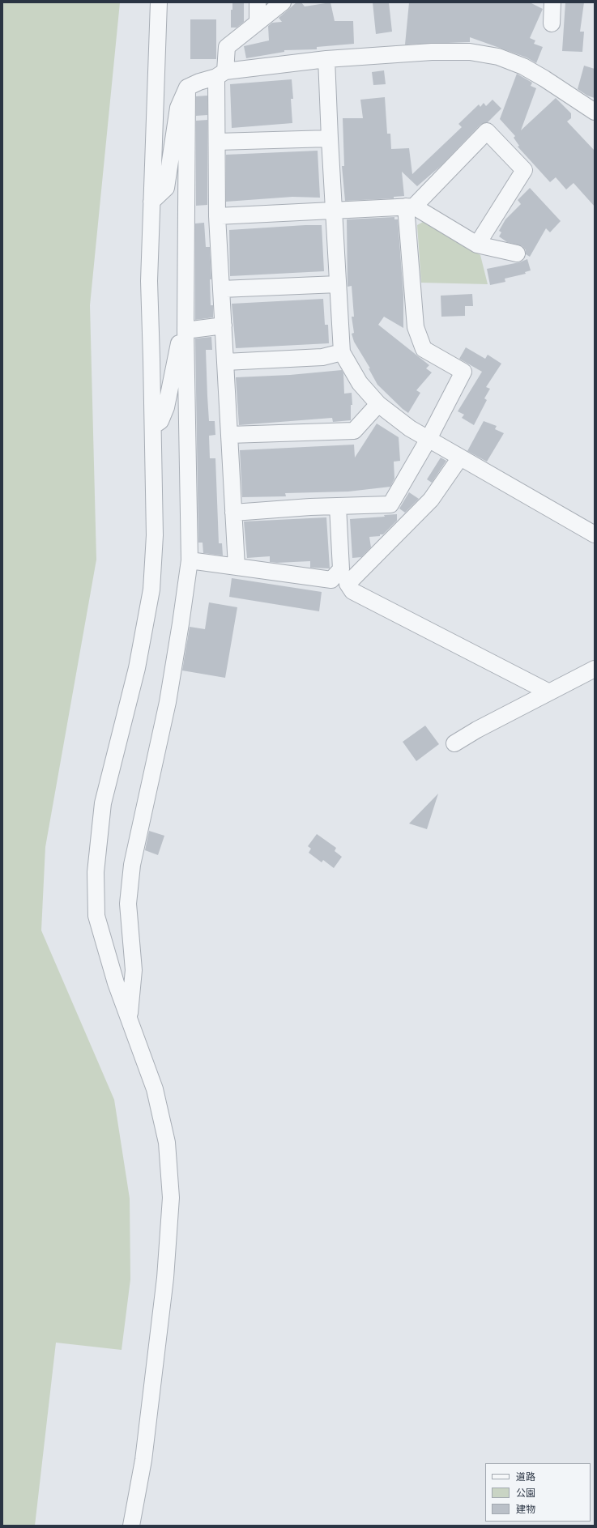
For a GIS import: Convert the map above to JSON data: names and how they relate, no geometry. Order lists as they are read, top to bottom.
{
  "legend": ["道路", "公園", "建物"]
}
